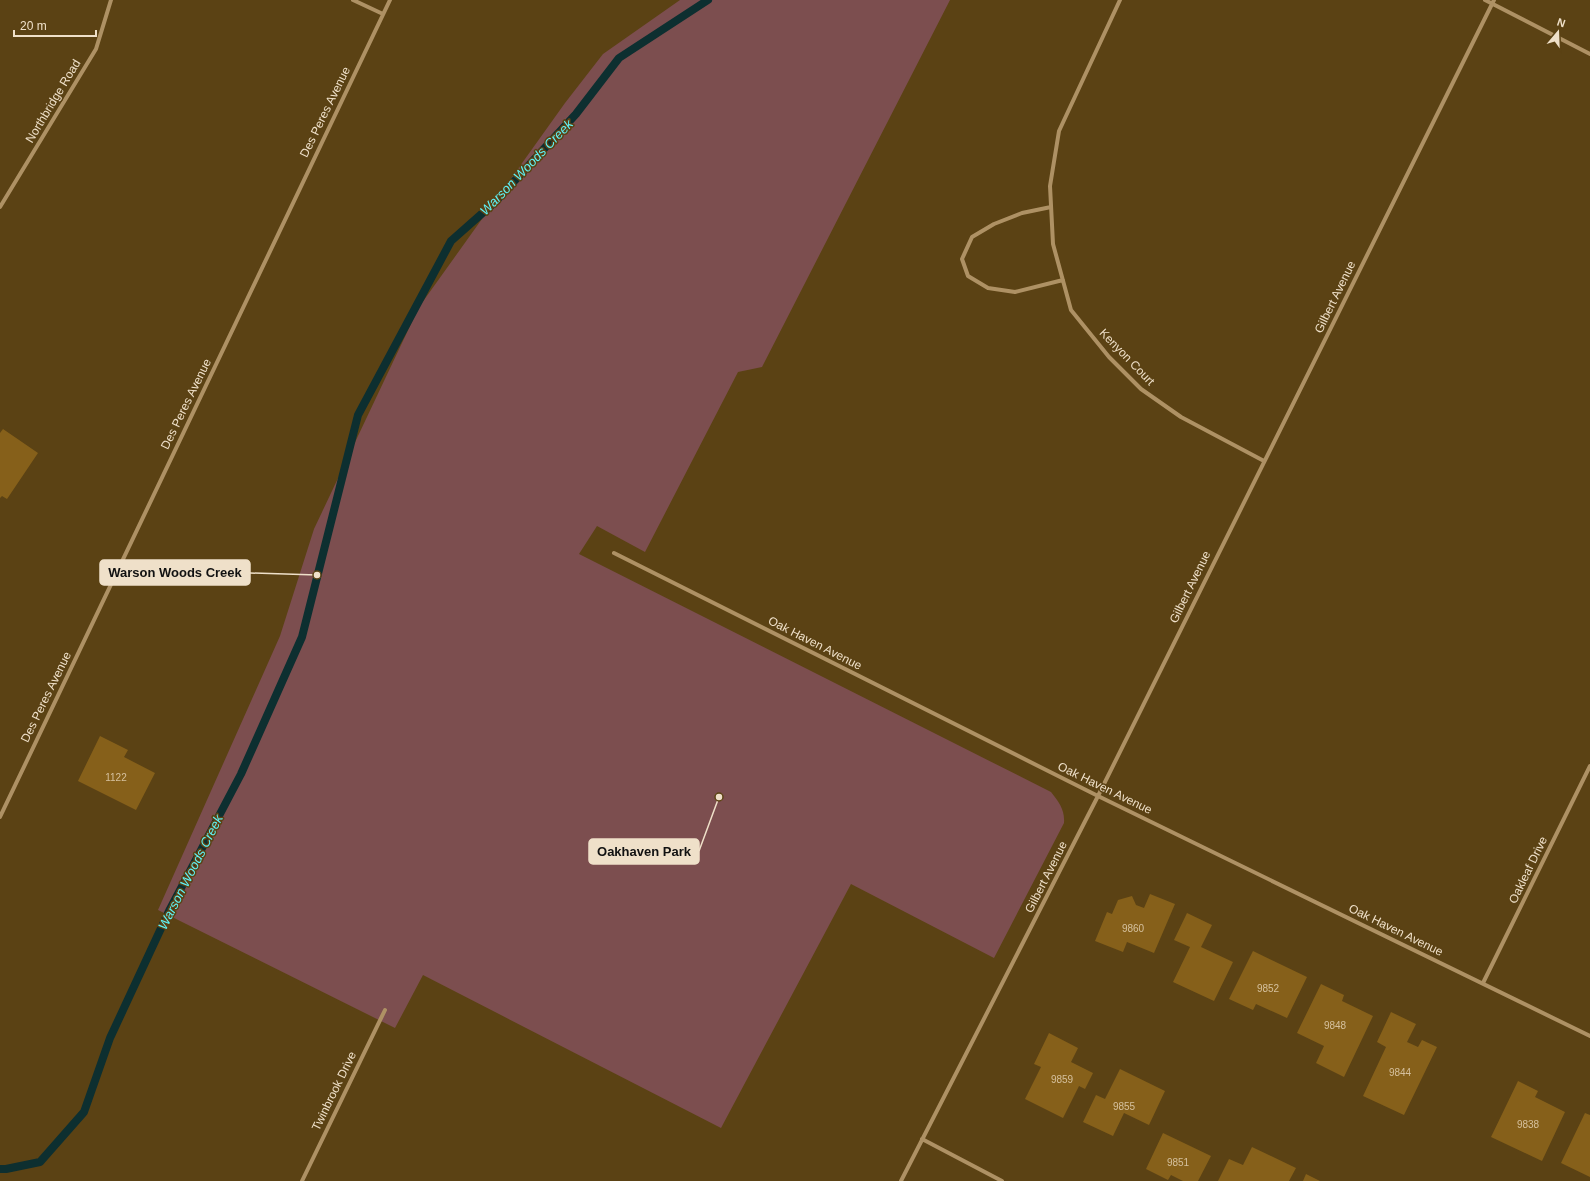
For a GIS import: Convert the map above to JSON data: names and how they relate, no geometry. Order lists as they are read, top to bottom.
{
  "streets": {
    "street": [
      "Northbridge Road",
      "Des Peres Avenue",
      "Gilbert Avenue",
      "Kenyon Court",
      "Oak Haven Avenue",
      "Oakleaf Drive",
      "Twinbrook Drive"
    ]
  },
  "crossings": [
    ["Gilbert Avenue", "Kenyon Court"],
    ["Gilbert Avenue", "Oak Haven Avenue"],
    ["Oak Haven Avenue", "Oakleaf Drive"]
  ],
  "water": ["Warson Woods Creek"],
  "places": ["Warson Woods Creek", "Oakhaven Park"],
  "house_numbers": [
    "1122",
    "9860",
    "9852",
    "9848",
    "9844",
    "9859",
    "9855",
    "9838",
    "9851"
  ],
  "scale_bar": "20 m",
  "north": "top"
}
